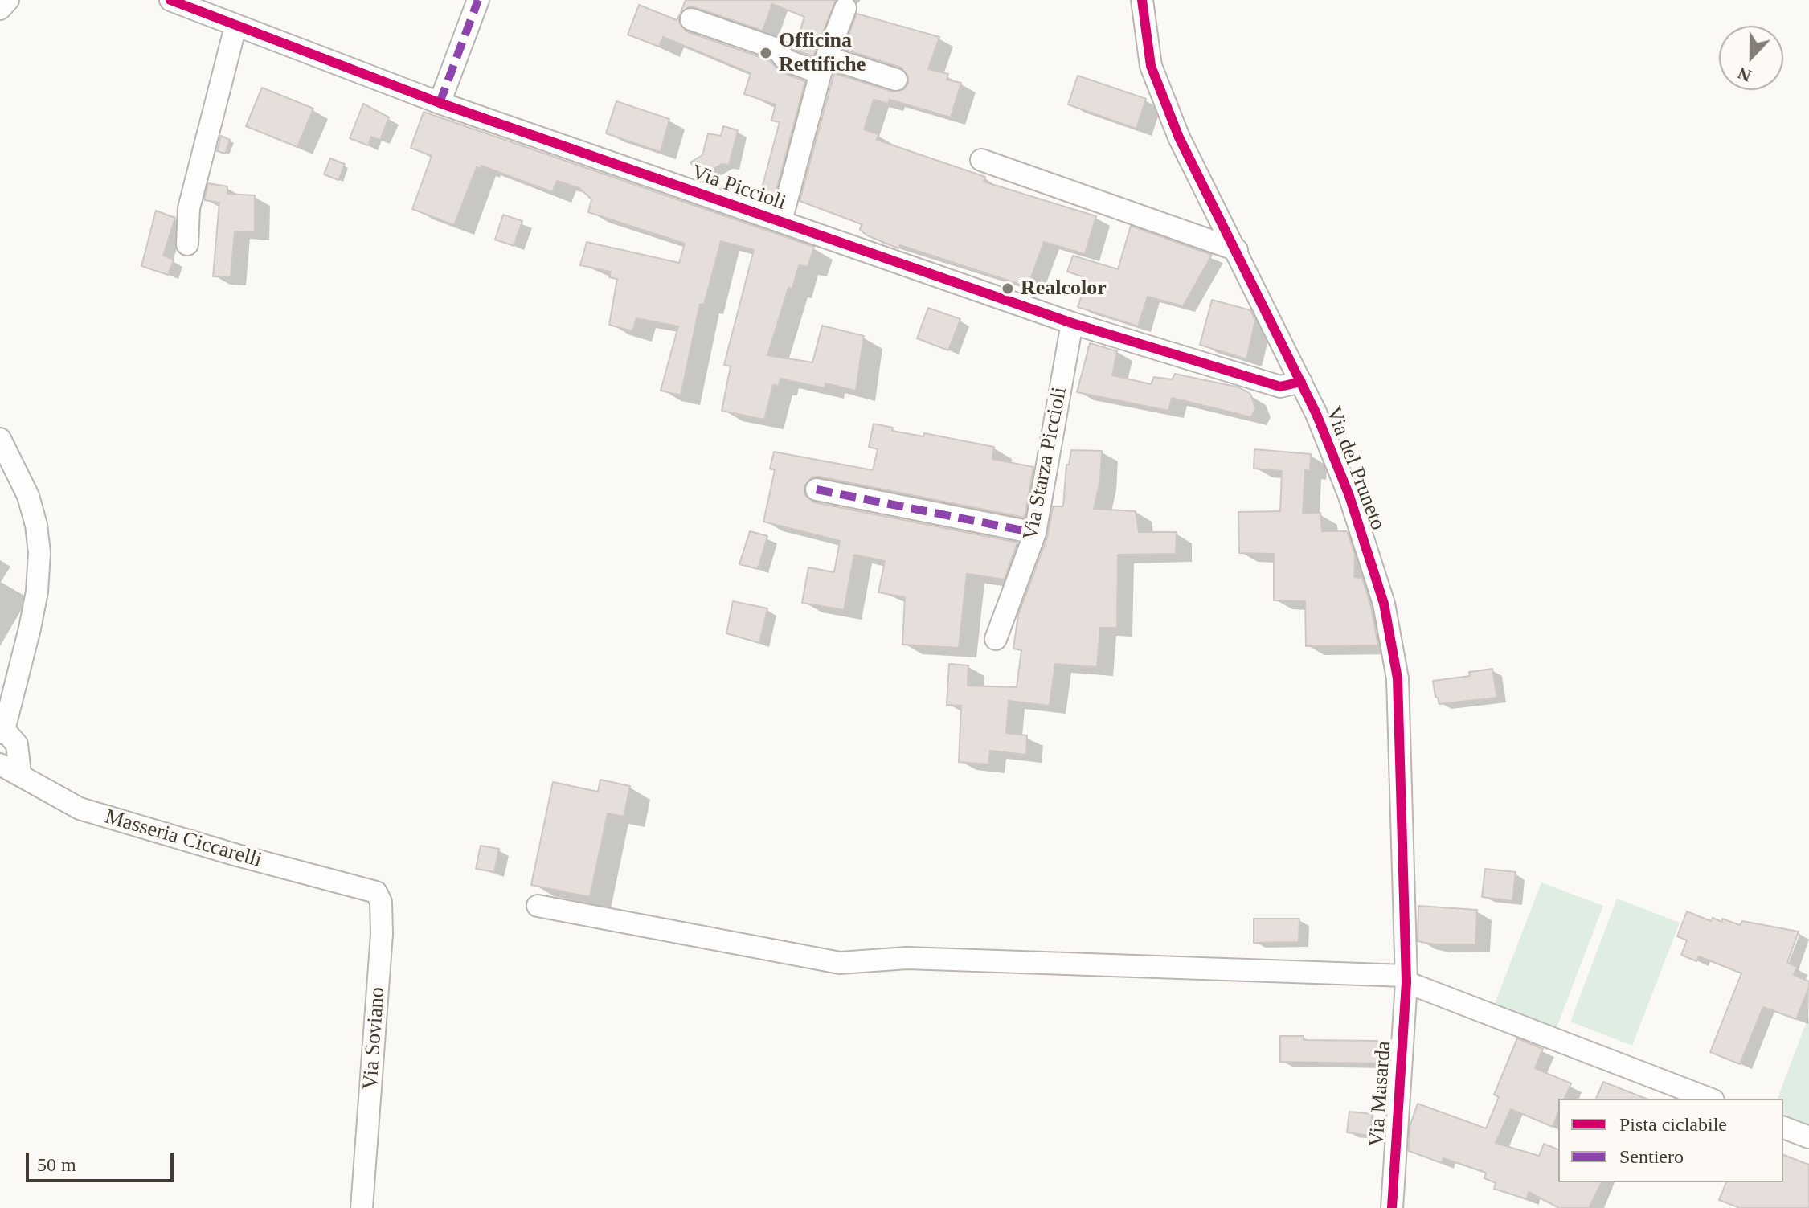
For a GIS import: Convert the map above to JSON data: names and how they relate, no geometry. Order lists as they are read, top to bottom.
{
  "streets": {
    "street": [
      "Via Piccioli",
      "Via Starza Piccioli",
      "Via del Pruneto",
      "Masseria Ciccarelli",
      "Via Soviano",
      "Via Masarda"
    ]
  },
  "crossings": [
    ["Via Piccioli", "Via Starza Piccioli"],
    ["Via Piccioli", "Via del Pruneto"],
    ["Via del Pruneto", "Via Masarda"],
    ["Masseria Ciccarelli", "Via Soviano"]
  ],
  "places": ["Officina Rettifiche", "Realcolor"],
  "legend": ["Pista ciclabile", "Sentiero"],
  "scale_bar": "50 m",
  "north": "bottom"
}
